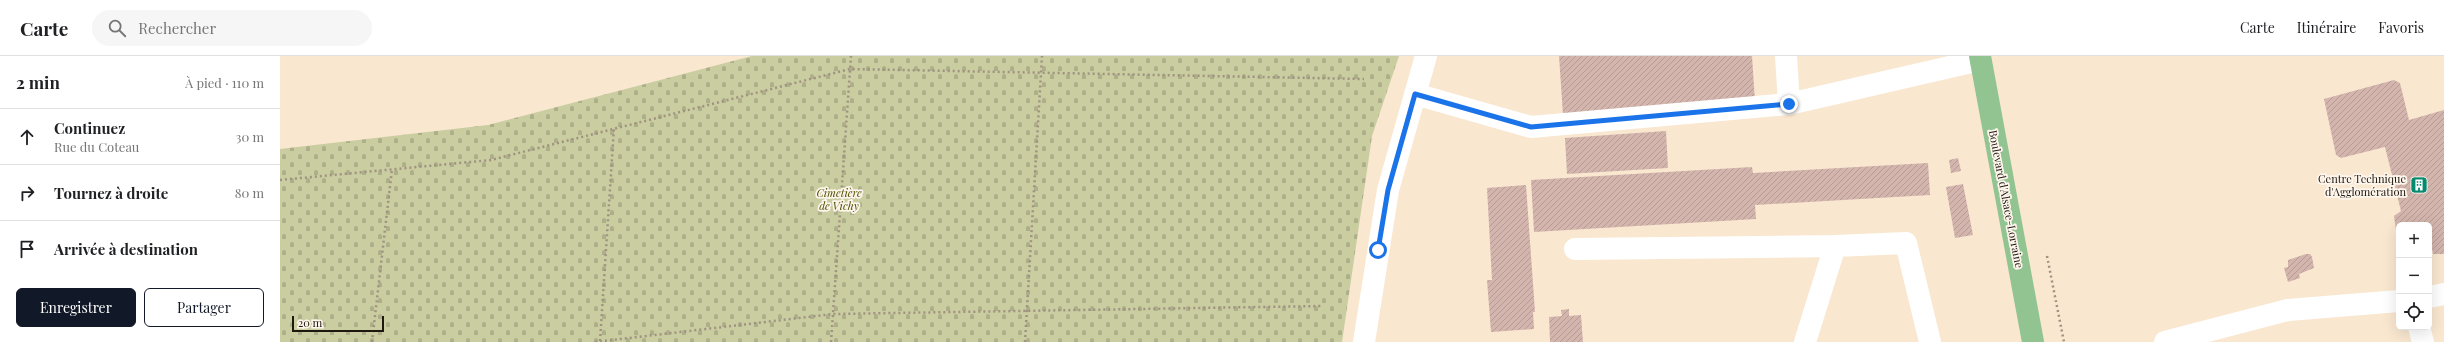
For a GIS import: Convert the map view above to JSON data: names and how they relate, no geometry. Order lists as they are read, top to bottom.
{
  "streets": {
    "main road": ["Boulevard d'Alsace-Lorraine"]
  },
  "parks": ["Cimetière de Vichy"],
  "places": {
    "building": ["Centre Technique d'Agglomération"]
  },
  "scale_bar": "20 m",
  "page": {
    "header": "Carte",
    "search": "Rechercher",
    "nav": ["Carte", "Itinéraire", "Favoris"],
    "heading": ["2 min", "À pied · 110 m"],
    "list": [
      ["Continuez", "Rue du Coteau", "30 m"],
      ["Tournez à droite", "80 m"],
      "Arrivée à destination"
    ],
    "map_buttons": ["+", "−"],
    "buttons": ["Enregistrer", "Partager"],
    "scale": "20 m"
  }
}
